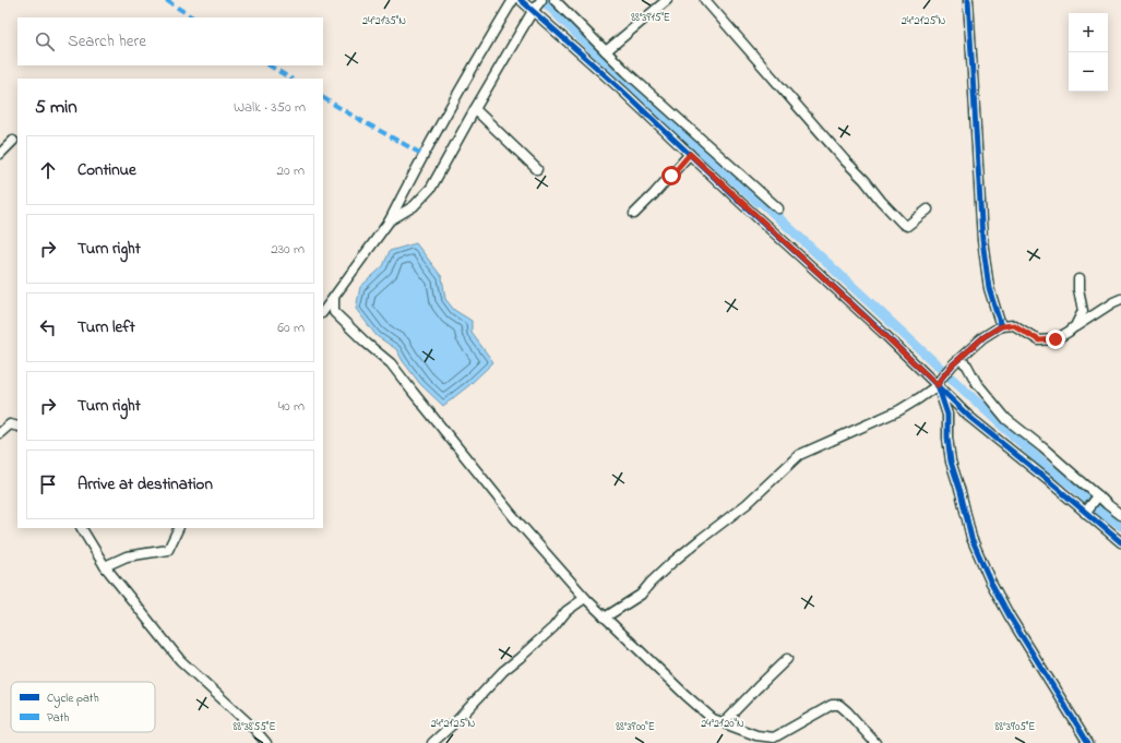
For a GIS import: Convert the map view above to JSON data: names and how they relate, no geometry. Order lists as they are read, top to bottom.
{
  "legend": ["Cycle path", "Path"],
  "page": {
    "map_buttons": ["+", "−"],
    "search": "Search here",
    "heading": ["5 min", "Walk · 350 m"],
    "list": [
      ["Continue", "20 m"],
      ["Turn right", "230 m"],
      ["Turn left", "60 m"],
      ["Turn right", "40 m"],
      "Arrive at destination"
    ]
  },
  "coordinates": [
    "88°39'15\"E",
    "24°21'35\"N",
    "24°21'25\"N",
    "24°21'20\"N",
    "88°38'55\"E",
    "88°39'00\"E",
    "88°39'05\"E"
  ]
}
